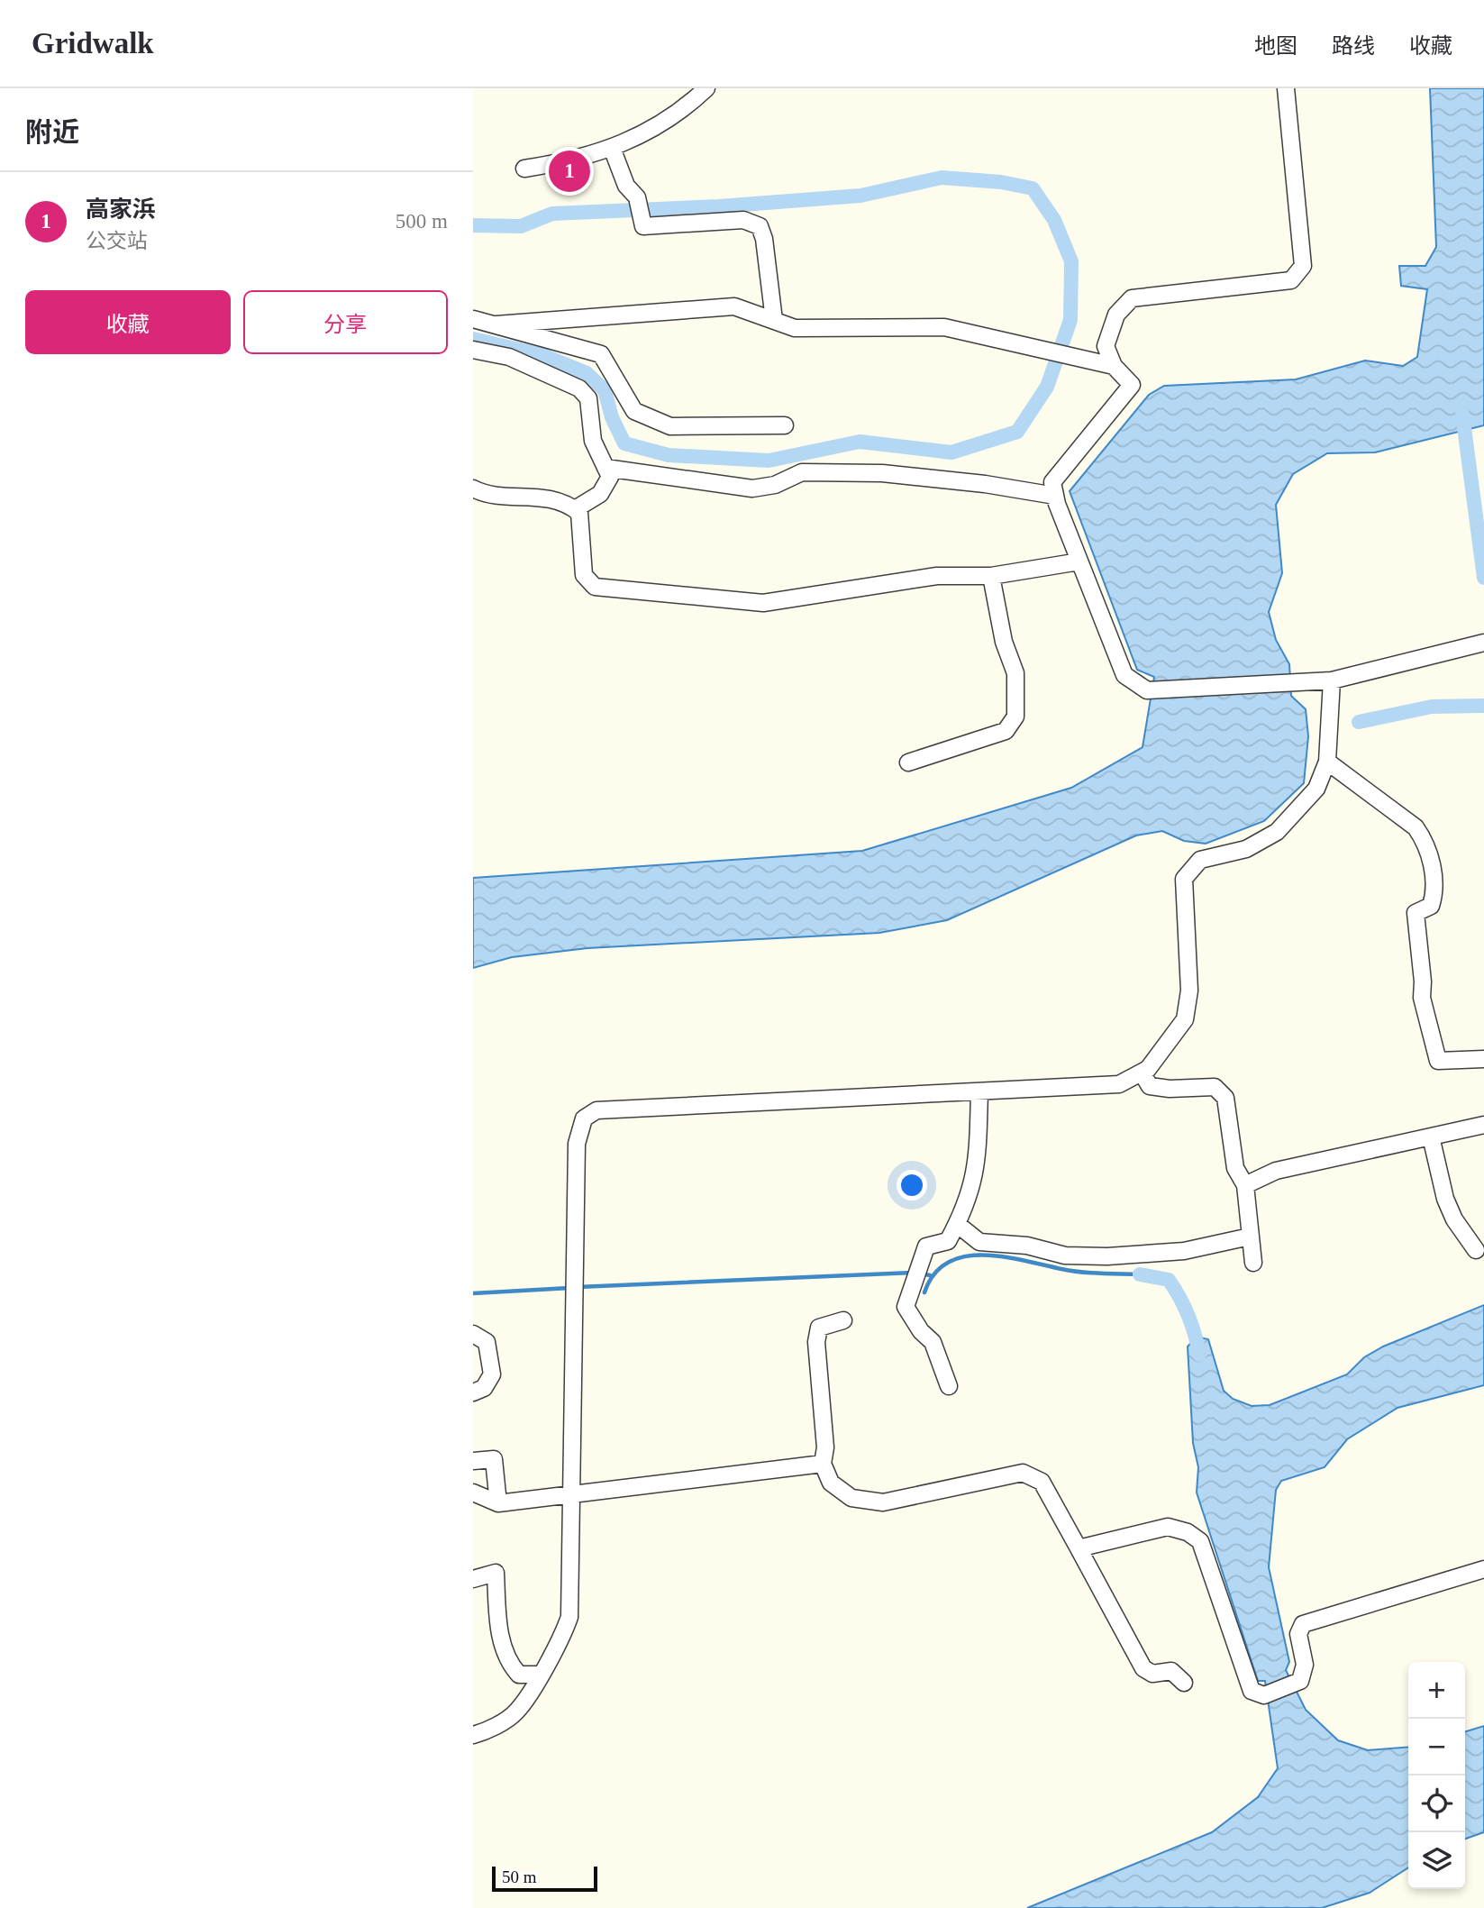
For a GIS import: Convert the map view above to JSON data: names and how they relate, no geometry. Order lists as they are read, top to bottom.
{
  "scale_bar": "50 m",
  "page": {
    "header": "Gridwalk",
    "nav": ["地图", "路线", "收藏"],
    "heading": "附近",
    "pins": "1",
    "list": [
      {
        "mark": "1",
        "name": "高家浜",
        "note": "公交站",
        "value": "500 m"
      }
    ],
    "buttons": ["收藏", "分享"],
    "map_buttons": ["+", "−"],
    "scale": "50 m"
  }
}
